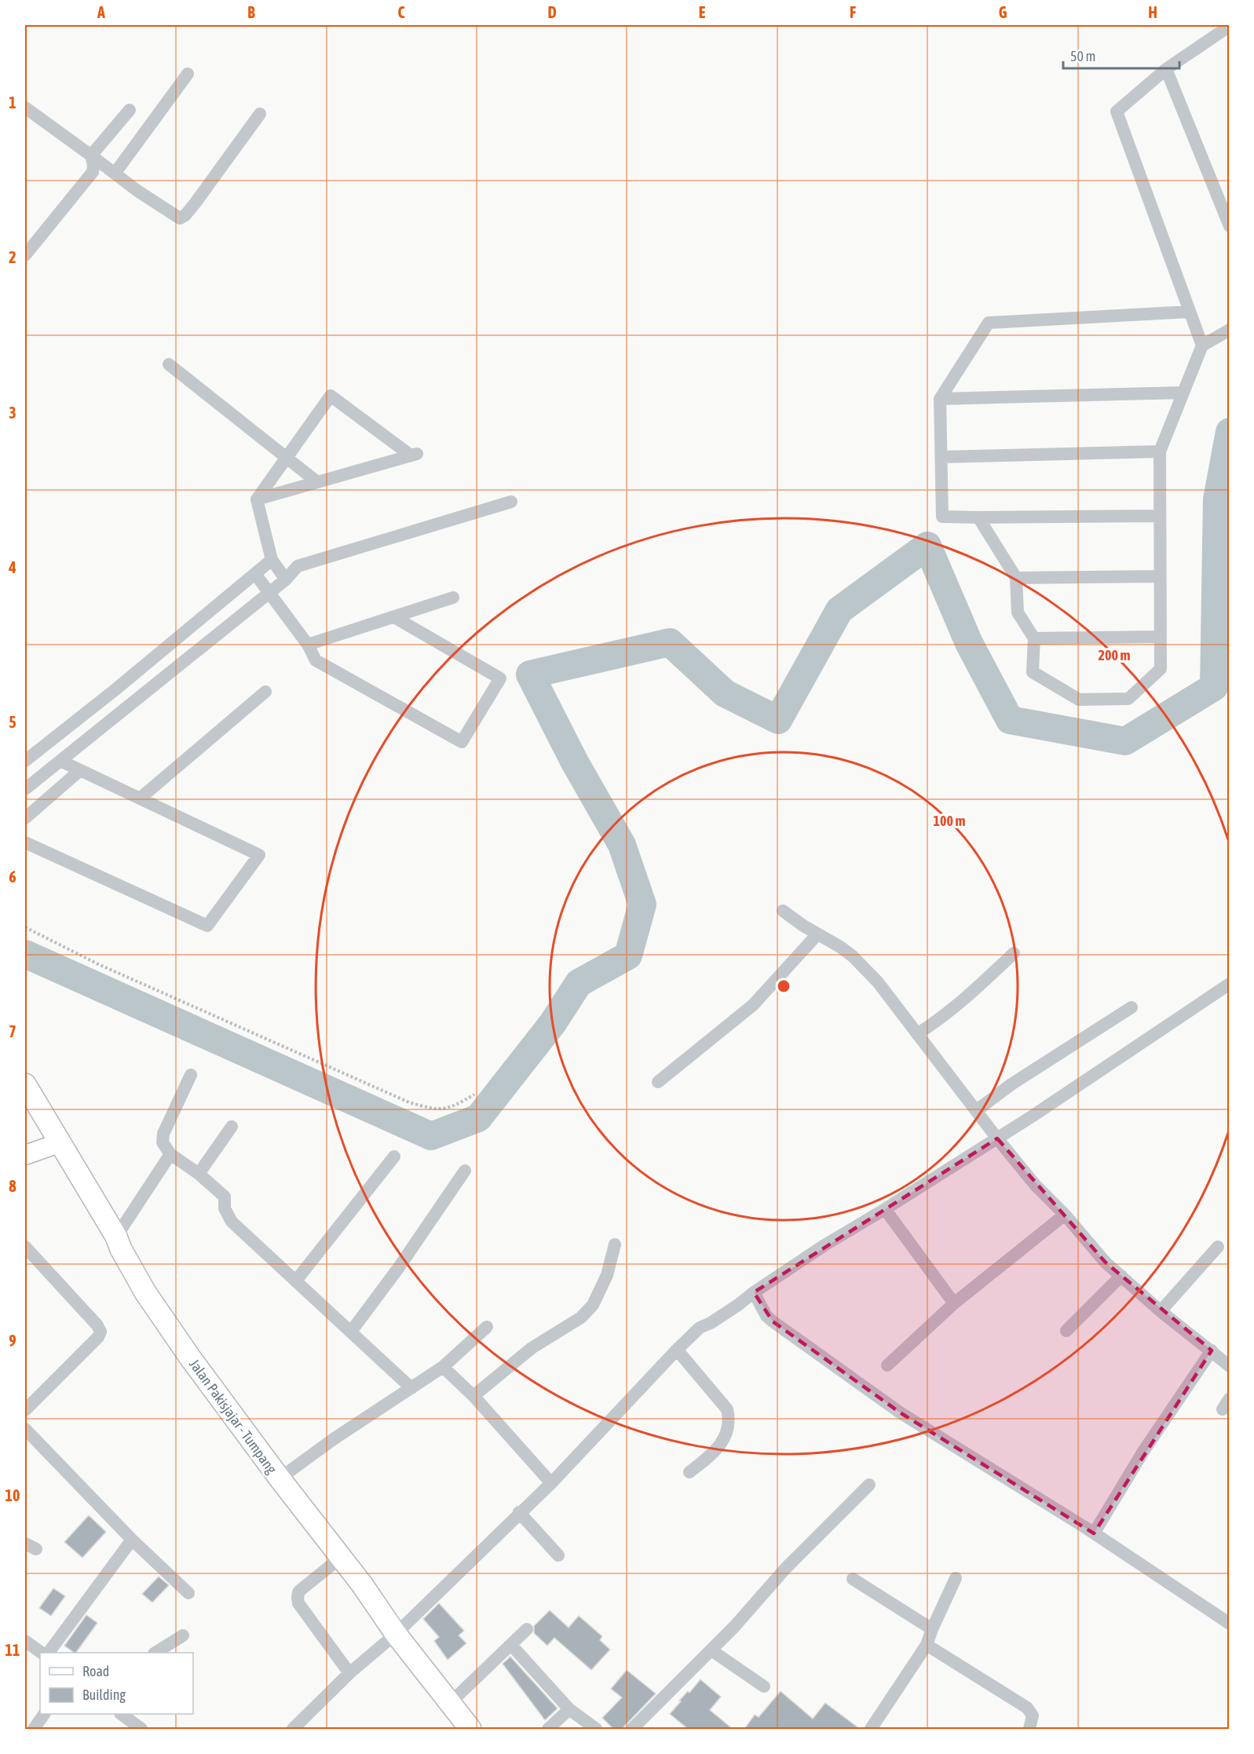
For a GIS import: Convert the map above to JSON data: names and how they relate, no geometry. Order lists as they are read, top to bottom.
{
  "streets": {
    "main road": ["Jalan Pakisjajar - Tumpang"]
  },
  "legend": ["Road", "Building"],
  "scale_bar": "50 m",
  "grid": {
    "columns": [
      "A",
      "B",
      "C",
      "D",
      "E",
      "F",
      "G",
      "H"
    ],
    "rows": [
      "1",
      "2",
      "3",
      "4",
      "5",
      "6",
      "7",
      "8",
      "9",
      "10",
      "11"
    ]
  },
  "rings": ["200 m", "100 m"]
}
